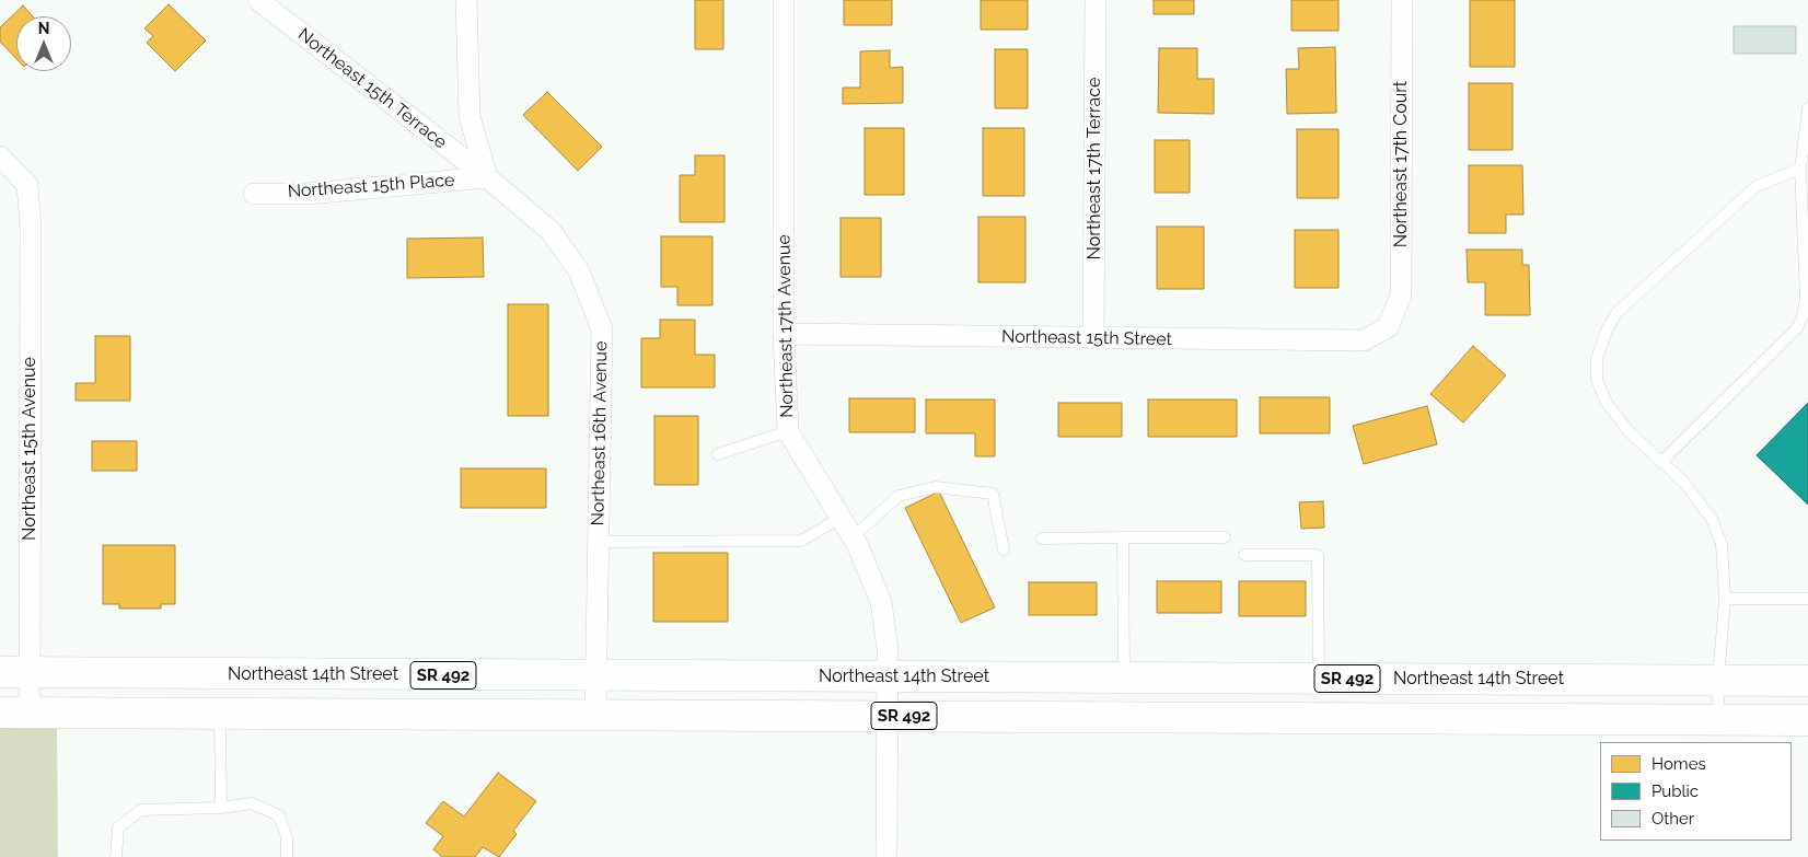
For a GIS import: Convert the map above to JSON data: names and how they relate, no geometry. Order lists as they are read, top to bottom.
{
  "streets": {
    "main road": ["Northeast 14th Street", "SR 492"],
    "street": [
      "Northeast 15th Terrace",
      "Northeast 17th Court",
      "Northeast 17th Terrace",
      "Northeast 15th Place",
      "Northeast 17th Avenue",
      "Northeast 15th Street",
      "Northeast 16th Avenue",
      "Northeast 15th Avenue"
    ]
  },
  "crossings": [
    ["Northeast 15th Terrace", "Northeast 15th Place"],
    ["Northeast 15th Terrace", "Northeast 16th Avenue"],
    ["Northeast 17th Court", "Northeast 15th Street"],
    ["Northeast 17th Terrace", "Northeast 15th Street"],
    ["Northeast 15th Place", "Northeast 16th Avenue"],
    ["Northeast 17th Avenue", "Northeast 15th Street"],
    ["Northeast 17th Avenue", "Northeast 14th Street"],
    ["Northeast 17th Avenue", "SR 492"],
    ["Northeast 16th Avenue", "Northeast 14th Street"],
    ["Northeast 16th Avenue", "SR 492"],
    ["Northeast 15th Avenue", "Northeast 14th Street"],
    ["Northeast 15th Avenue", "SR 492"]
  ],
  "legend": ["Homes", "Public", "Other"],
  "north": "top"
}
